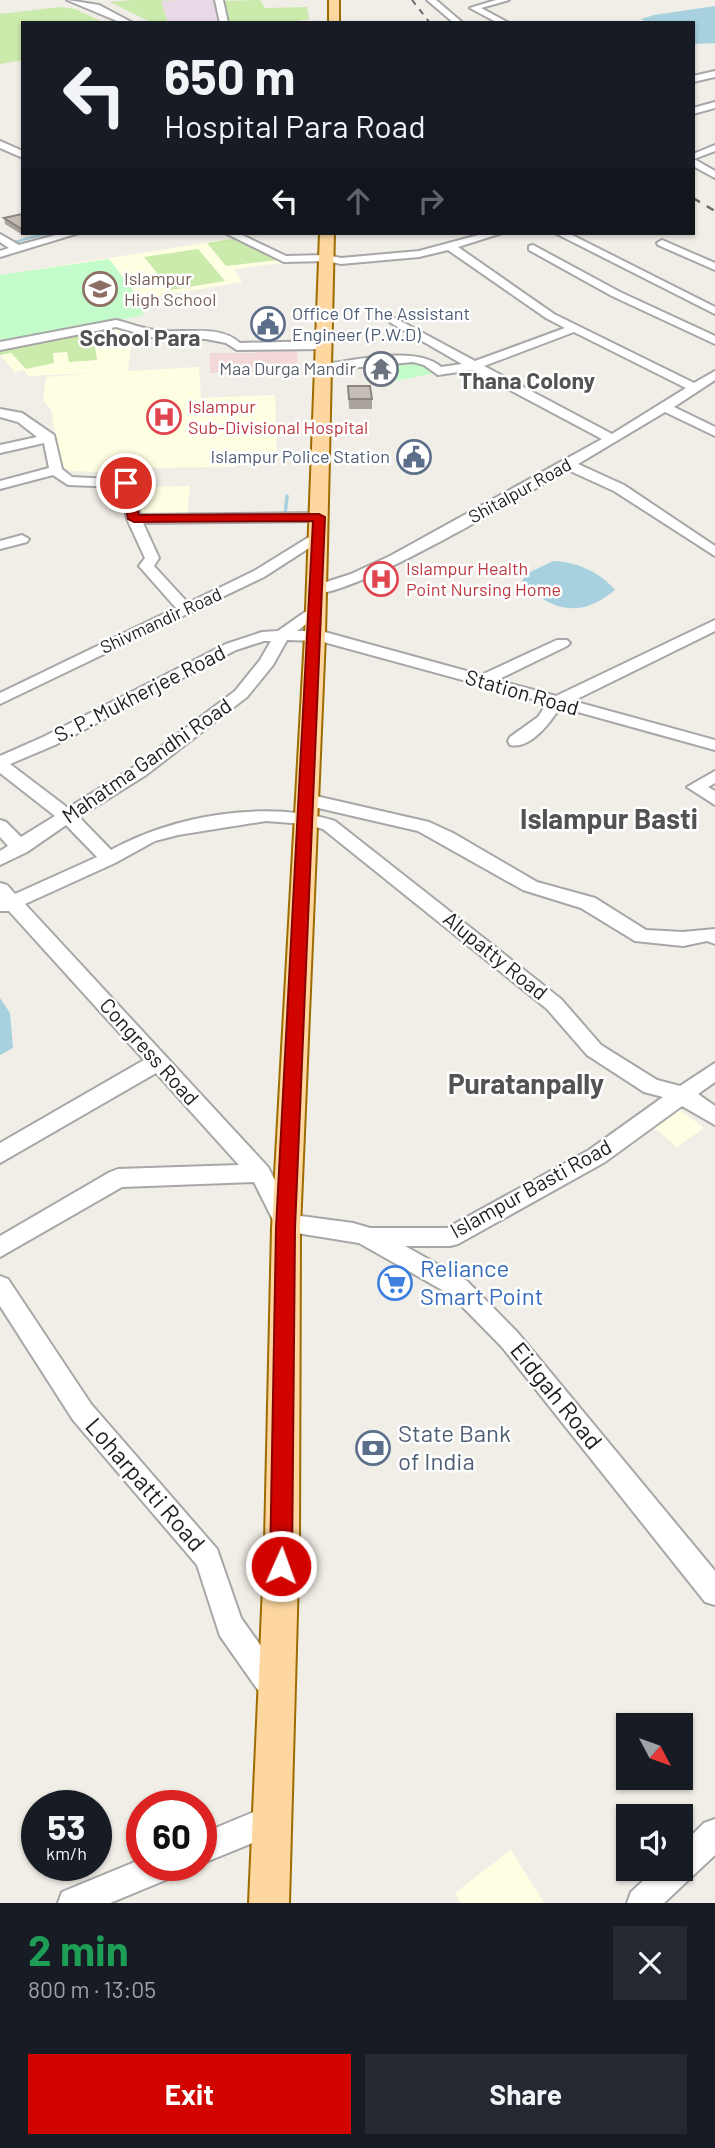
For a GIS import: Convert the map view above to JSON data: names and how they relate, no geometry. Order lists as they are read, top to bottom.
{
  "streets": {
    "street": [
      "Shitalpur Road",
      "Shivmandir Road",
      "Station Road",
      "S. P. Mukherjee Road",
      "Mahatma Gandhi Road",
      "Alupatty Road",
      "Congress Road",
      "Islampur Basti Road",
      "Eidgah Road",
      "Loharpatti Road"
    ]
  },
  "crossings": [
    ["Shitalpur Road", "Station Road"],
    ["S. P. Mukherjee Road", "Mahatma Gandhi Road"],
    ["Alupatty Road", "Islampur Basti Road"],
    ["Islampur Basti Road", "Eidgah Road"]
  ],
  "districts": [
    "School Para",
    "Thana Colony",
    "Islampur Basti",
    "Puratanpally"
  ],
  "places": {
    "school or university": ["Islampur High School"],
    "public building": ["Office Of The Assistant Engineer (P.W.D)", "Islampur Police Station"],
    "temple": ["Maa Durga Mandir"],
    "hospital": ["Islampur Sub-Divisional Hospital", "Islampur Health Point Nursing Home"],
    "supermarket": ["Reliance Smart Point"],
    "bank": ["State Bank of India"]
  },
  "north": "bottom right",
  "page": {
    "turn": ["650 m", "Hospital Para Road"],
    "speed": "53 km/h",
    "limit": "60",
    "heading": ["2 min", "800 m · 13:05"],
    "buttons": ["Exit", "Share"]
  }
}
